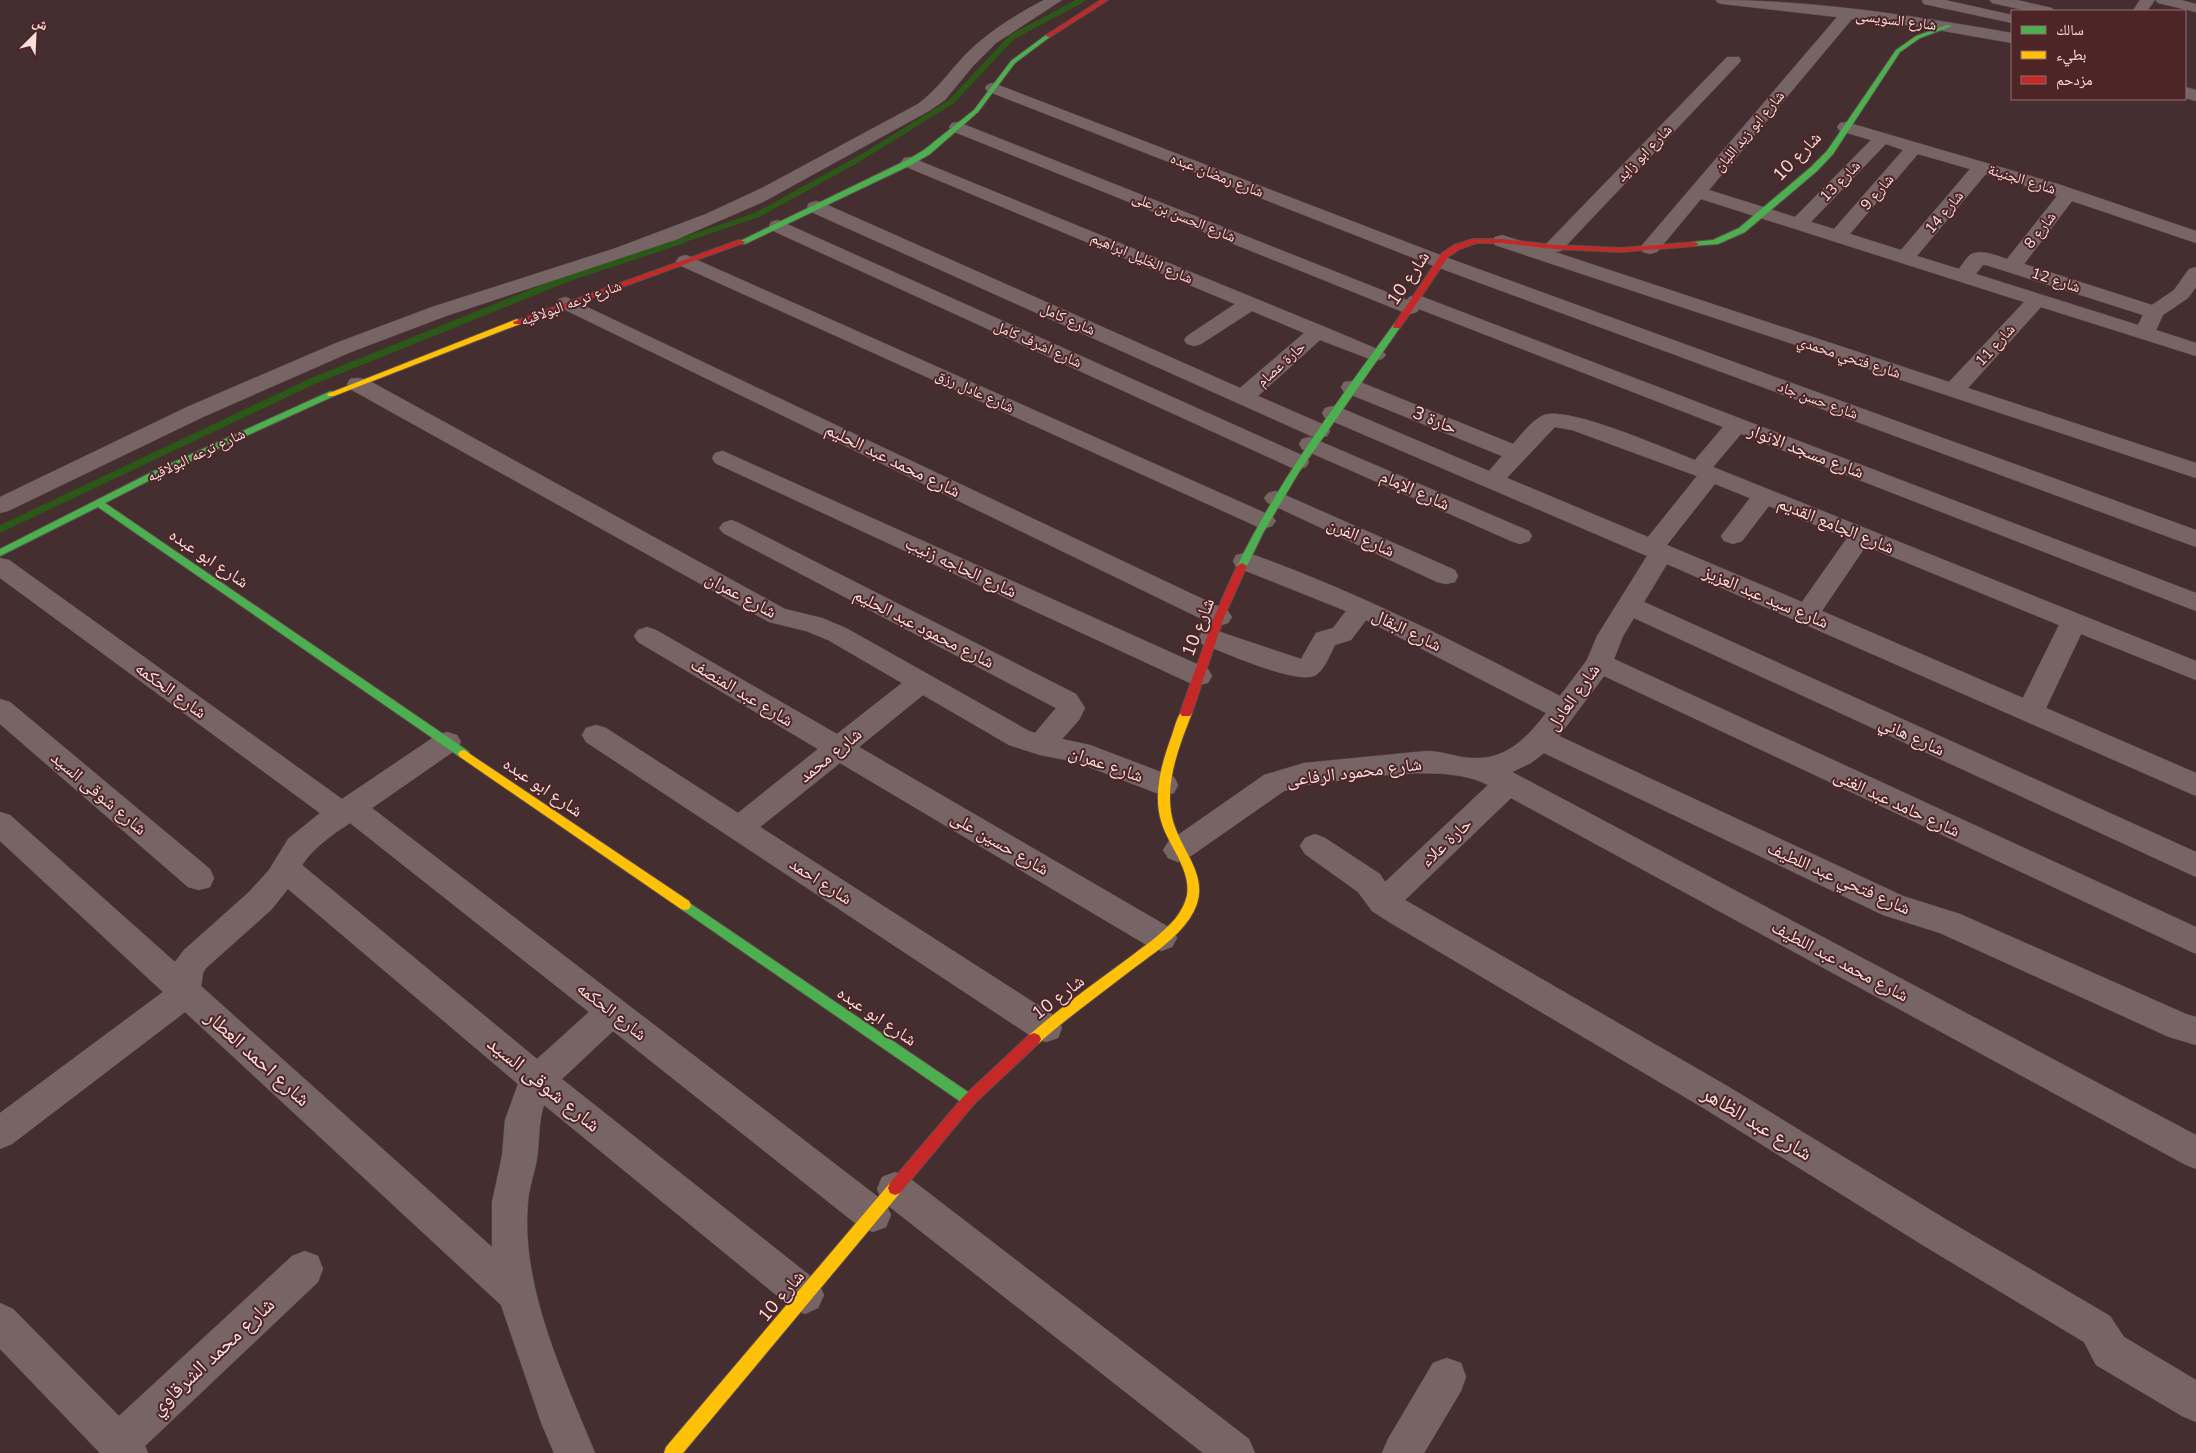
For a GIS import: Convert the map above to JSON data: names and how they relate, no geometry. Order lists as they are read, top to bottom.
{
  "streets": {
    "street": [
      "شارع السويسى",
      "شارع ابو زيد اللبان",
      "شارع ابو زايد",
      "شارع 10",
      "شارع رمضان عبده",
      "شارع الجنينة",
      "شارع 13",
      "شارع 9",
      "شارع 14",
      "شارع الحسن بن على",
      "شارع 8",
      "شارع الخليل ابراهيم",
      "شارع 12",
      "شارع ترعه البولاقيه",
      "شارع كامل",
      "شارع اشرف كامل",
      "شارع 11",
      "شارع فتحي محمدي",
      "حارة عصام",
      "شارع عادل رزق",
      "شارع حسن جاد",
      "حارة 3",
      "شارع مسجد الانوار",
      "شارع محمد عبد الحليم",
      "شارع الإمام",
      "شارع الجامع القديم",
      "شارع الفرن",
      "شارع ابو عبده",
      "شارع الحاجه زنيب",
      "شارع عمران",
      "شارع سيد عبد العزيز",
      "شارع محمود عبد الحليم",
      "شارع البقال",
      "شارع الحكمه",
      "شارع عبد المنصف",
      "شارع العادل",
      "شارع هاني",
      "شارع محمد",
      "شارع محمود الرفاعى",
      "شارع شوقى السيد",
      "شارع حامد عبد الغنى",
      "حارة علاء",
      "شارع حسين على",
      "شارع فتحي عبد اللطيف",
      "شارع احمد",
      "شارع محمد عبد اللطيف",
      "شارع احمد العطار",
      "شارع عبد الظاهر",
      "شارع محمد الشرقاوي"
    ]
  },
  "crossings": [
    ["شارع السويسى", "شارع ابو زيد اللبان"],
    ["شارع السويسى", "شارع 10"],
    ["شارع ابو زيد اللبان", "شارع 10"],
    ["شارع ابو زايد", "شارع 10"],
    ["شارع 10", "شارع رمضان عبده"],
    ["شارع 10", "شارع الجنينة"],
    ["شارع 10", "شارع الحسن بن على"],
    ["شارع 10", "شارع الخليل ابراهيم"],
    ["شارع 10", "شارع كامل"],
    ["شارع 10", "شارع اشرف كامل"],
    ["شارع 10", "شارع فتحي محمدي"],
    ["شارع 10", "شارع عادل رزق"],
    ["شارع 10", "شارع حسن جاد"],
    ["شارع 10", "حارة 3"],
    ["شارع 10", "شارع مسجد الانوار"],
    ["شارع 10", "شارع محمد عبد الحليم"],
    ["شارع 10", "شارع الإمام"],
    ["شارع 10", "شارع الفرن"],
    ["شارع 10", "شارع ابو عبده"],
    ["شارع 10", "شارع الحاجه زنيب"],
    ["شارع 10", "شارع عمران"],
    ["شارع 10", "شارع سيد عبد العزيز"],
    ["شارع 10", "شارع البقال"],
    ["شارع 10", "شارع الحكمه"],
    ["شارع 10", "شارع محمود الرفاعى"],
    ["شارع 10", "شارع شوقى السيد"],
    ["شارع 10", "شارع حسين على"],
    ["شارع 10", "شارع احمد"],
    ["شارع رمضان عبده", "شارع ترعه البولاقيه"],
    ["شارع رمضان عبده", "شارع حسن جاد"],
    ["شارع الجنينة", "شارع 13"],
    ["شارع الجنينة", "شارع 9"],
    ["شارع الجنينة", "شارع 14"],
    ["شارع الجنينة", "شارع 8"],
    ["شارع الحسن بن على", "شارع ترعه البولاقيه"],
    ["شارع الحسن بن على", "شارع مسجد الانوار"],
    ["شارع 8", "شارع 12"],
    ["شارع الخليل ابراهيم", "شارع ترعه البولاقيه"],
    ["شارع الخليل ابراهيم", "حارة عصام"],
    ["شارع ترعه البولاقيه", "شارع كامل"],
    ["شارع ترعه البولاقيه", "شارع اشرف كامل"],
    ["شارع ترعه البولاقيه", "شارع عادل رزق"],
    ["شارع ترعه البولاقيه", "شارع محمد عبد الحليم"],
    ["شارع ترعه البولاقيه", "شارع ابو عبده"],
    ["شارع ترعه البولاقيه", "شارع عمران"],
    ["شارع كامل", "شارع اشرف كامل"],
    ["شارع كامل", "حارة عصام"],
    ["شارع كامل", "شارع الإمام"],
    ["شارع كامل", "شارع سيد عبد العزيز"],
    ["شارع اشرف كامل", "شارع الإمام"],
    ["شارع اشرف كامل", "شارع سيد عبد العزيز"],
    ["شارع 11", "شارع فتحي محمدي"],
    ["حارة 3", "شارع الجامع القديم"],
    ["شارع مسجد الانوار", "شارع العادل"],
    ["شارع محمد عبد الحليم", "شارع البقال"],
    ["شارع الإمام", "شارع سيد عبد العزيز"],
    ["شارع الجامع القديم", "شارع سيد عبد العزيز"],
    ["شارع الجامع القديم", "شارع العادل"],
    ["شارع عمران", "شارع محمود عبد الحليم"],
    ["شارع عمران", "شارع محمد"],
    ["شارع سيد عبد العزيز", "شارع العادل"],
    ["شارع البقال", "شارع العادل"],
    ["شارع عبد المنصف", "شارع محمد"],
    ["شارع عبد المنصف", "شارع حسين على"],
    ["شارع العادل", "شارع هاني"],
    ["شارع العادل", "شارع محمود الرفاعى"],
    ["شارع العادل", "شارع حامد عبد الغنى"],
    ["شارع العادل", "حارة علاء"],
    ["شارع العادل", "شارع فتحي عبد اللطيف"],
    ["شارع العادل", "شارع محمد عبد اللطيف"],
    ["شارع محمد", "شارع حسين على"],
    ["شارع محمد", "شارع احمد"],
    ["شارع محمود الرفاعى", "حارة علاء"],
    ["شارع محمود الرفاعى", "شارع محمد عبد اللطيف"],
    ["حارة علاء", "شارع محمد عبد اللطيف"],
    ["حارة علاء", "شارع عبد الظاهر"]
  ],
  "legend": ["سالك", "بطيء", "مزدحم"],
  "north": "top right"
}
